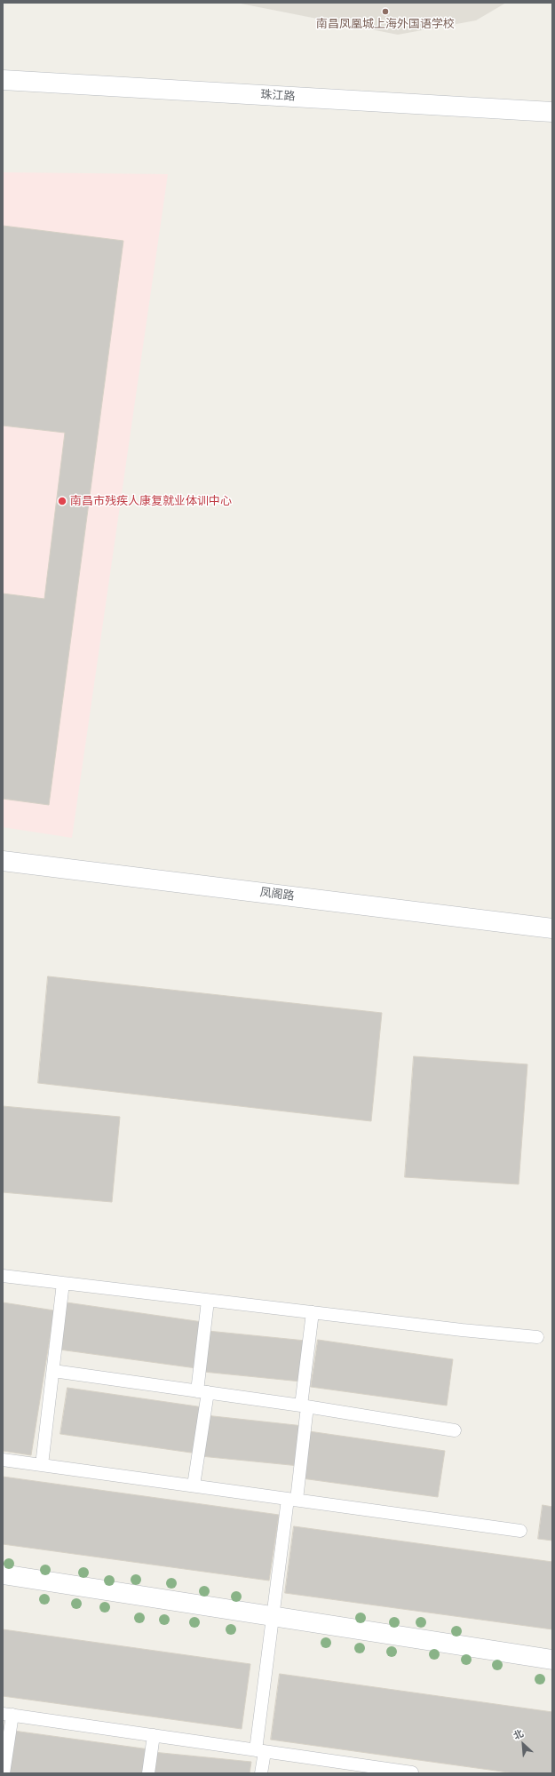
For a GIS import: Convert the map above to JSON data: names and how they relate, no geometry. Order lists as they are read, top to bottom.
{
  "streets": {
    "street": ["珠江路", "凤阁路"]
  },
  "places": ["南昌凤凰城上海外国语学校", "南昌市残疾人康复就业体训中心"],
  "north": "top left"
}
